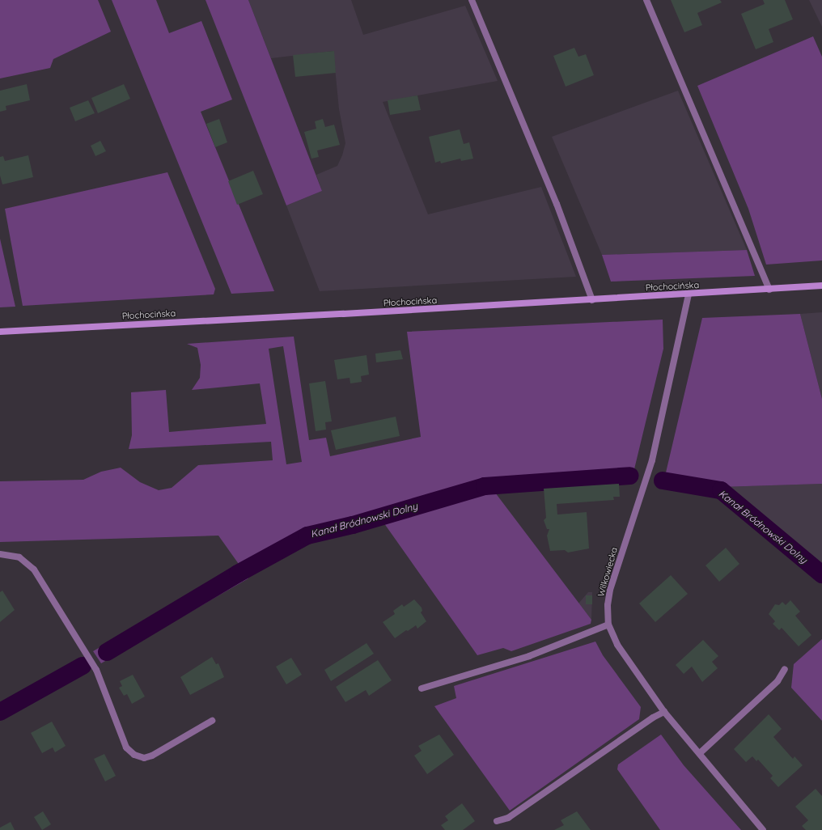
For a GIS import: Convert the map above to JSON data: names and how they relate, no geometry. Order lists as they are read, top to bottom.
{
  "streets": {
    "main road": ["Płochocińska"],
    "street": ["Wilkowiecka"]
  },
  "crossings": [
    ["Płochocińska", "Wilkowiecka"]
  ],
  "water": ["Kanał Bródnowski Dolny"]
}
